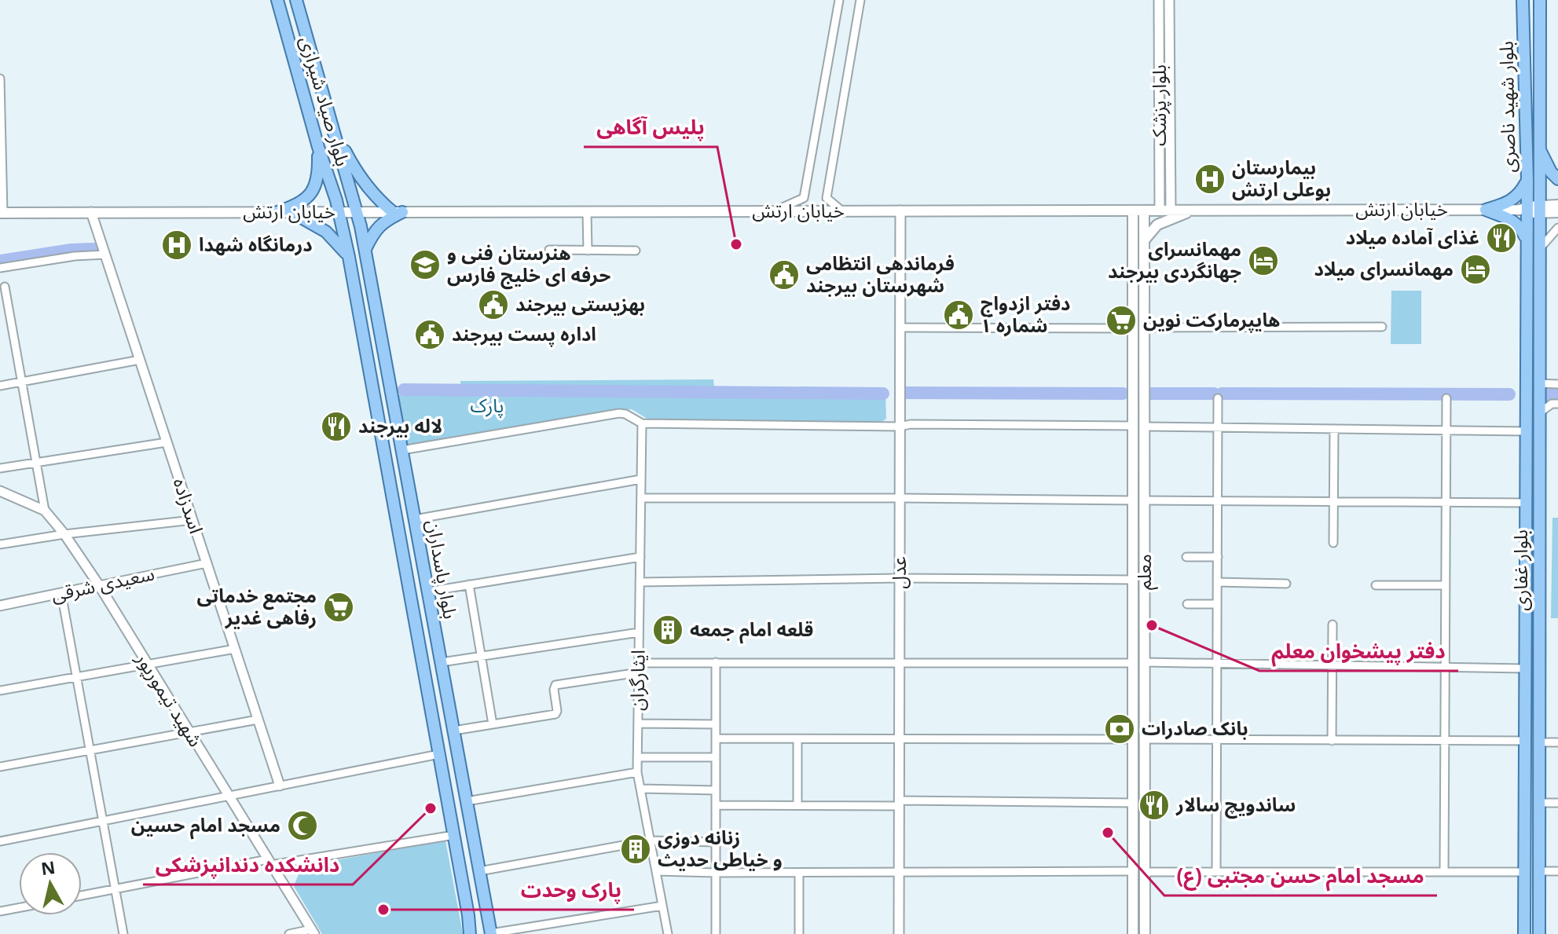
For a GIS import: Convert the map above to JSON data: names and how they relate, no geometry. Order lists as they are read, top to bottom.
{
  "streets": {
    "main road": [
      "بلوار صیاد شیرازی",
      "بلوار شهید ناصری",
      "خیابان ارتش",
      "بلوار پاسداران",
      "بلوار غفاری",
      "معلم"
    ],
    "street": [
      "بلوار پزشک",
      "اسدزاده",
      "عدل",
      "سعیدی شرقی",
      "ایثارگران",
      "شهید تیمورپور"
    ]
  },
  "crossings": [
    ["بلوار صیاد شیرازی", "خیابان ارتش"],
    ["بلوار صیاد شیرازی", "بلوار پاسداران"],
    ["بلوار پزشک", "خیابان ارتش"],
    ["بلوار شهید ناصری", "خیابان ارتش"],
    ["بلوار شهید ناصری", "بلوار غفاری"],
    ["خیابان ارتش", "اسدزاده"],
    ["خیابان ارتش", "بلوار پاسداران"],
    ["خیابان ارتش", "بلوار غفاری"],
    ["خیابان ارتش", "معلم"],
    ["خیابان ارتش", "عدل"],
    ["اسدزاده", "سعیدی شرقی"],
    ["سعیدی شرقی", "شهید تیمورپور"]
  ],
  "parks": ["پارک"],
  "places": {
    "hospital": ["بیمارستان بوعلی ارتش", "درمانگاه شهدا"],
    "restaurant": ["غذای آماده میلاد", "لاله بیرجند", "ساندویچ سالار"],
    "other": [
      "پلیس آگاهی",
      "دفتر پیشخوان معلم",
      "دانشکده دندانپزشکی",
      "مسجد امام حسن مجتبی (ع)",
      "پارک وحدت"
    ],
    "hotel": ["مهمانسرای جهانگردی بیرجند", "مهمانسرای میلاد"],
    "school or university": ["هنرستان فنی و حرفه ای خلیج فارس"],
    "public building": [
      "فرماندهی انتظامی شهرستان بیرجند",
      "بهزیستی بیرجند",
      "دفتر ازدواج شماره ۱",
      "اداره پست بیرجند"
    ],
    "supermarket": ["هایپرمارکت نوین", "مجتمع خدماتی رفاهی غدیر"],
    "building": ["قلعه امام جمعه", "زنانه دوزی و خیاطی حدیث"],
    "bank": ["بانک صادرات"],
    "mosque": ["مسجد امام حسین"]
  },
  "north": "top"
}
